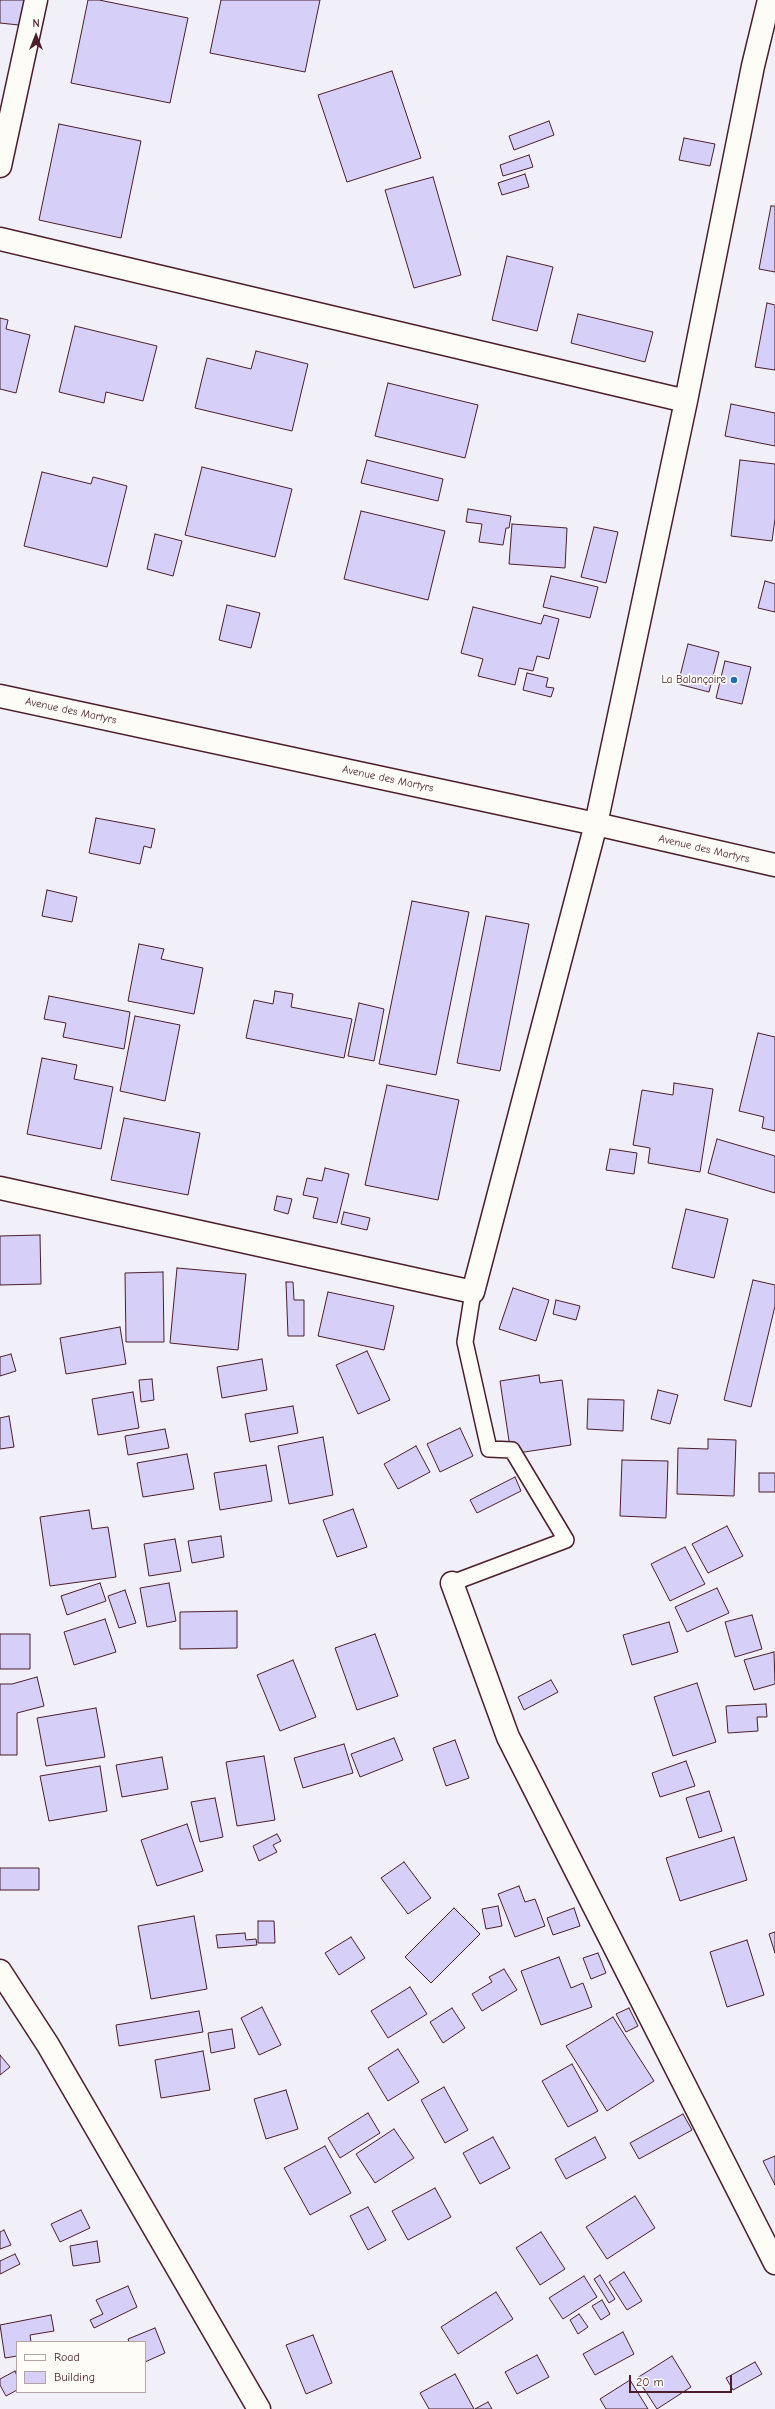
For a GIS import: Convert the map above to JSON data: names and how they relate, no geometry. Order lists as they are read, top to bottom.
{
  "streets": {
    "street": ["Avenue des Martyrs"]
  },
  "places": ["La Balançoire"],
  "legend": ["Road", "Building"],
  "scale_bar": "20 m",
  "north": "top"
}
